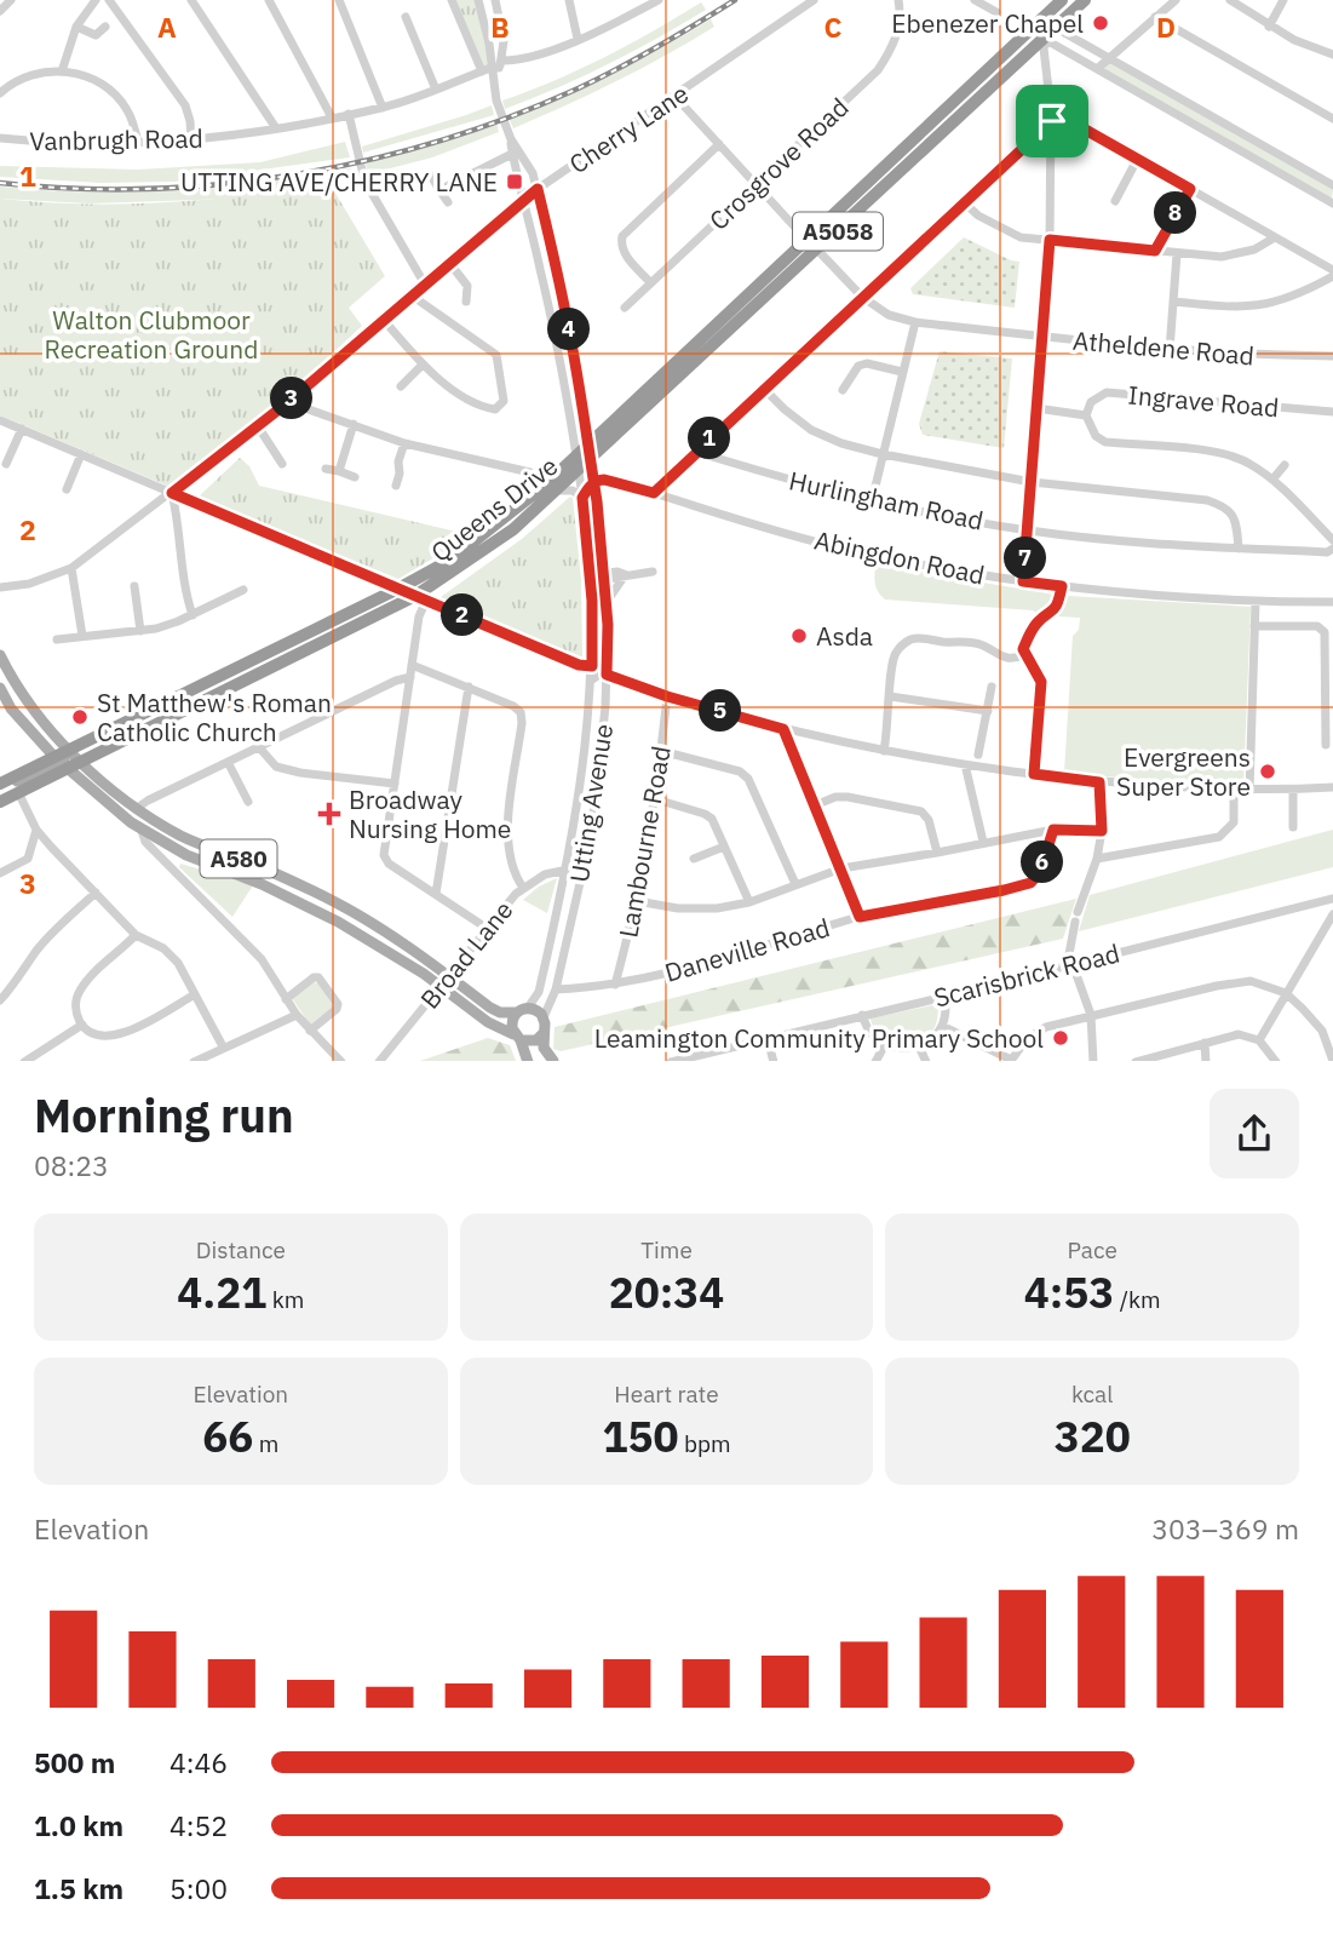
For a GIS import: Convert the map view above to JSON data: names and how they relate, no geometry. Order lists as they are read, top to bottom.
{
  "streets": {
    "highway": ["A5058", "Queens Drive"],
    "main road": ["A580"],
    "street": [
      "Cherry Lane",
      "Vanbrugh Road",
      "Crosgrove Road",
      "Atheldene Road",
      "Ingrave Road",
      "Hurlingham Road",
      "Abingdon Road",
      "Utting Avenue",
      "Lambourne Road",
      "Daneville Road",
      "Broad Lane",
      "Scarisbrick Road"
    ]
  },
  "crossings": [
    ["Cherry Lane", "Utting Avenue"],
    ["Vanbrugh Road", "Utting Avenue"],
    ["Atheldene Road", "Queens Drive"],
    ["Queens Drive", "Utting Avenue"],
    ["Queens Drive", "A580"],
    ["Abingdon Road", "Utting Avenue"],
    ["Utting Avenue", "A580"],
    ["Utting Avenue", "Daneville Road"],
    ["Utting Avenue", "Broad Lane"],
    ["Lambourne Road", "Daneville Road"],
    ["A580", "Broad Lane"]
  ],
  "parks": ["Walton Clubmoor Recreation Ground"],
  "places": {
    "other": [
      "Ebenezer Chapel",
      "Asda",
      "St Matthew's Roman Catholic Church",
      "Evergreens Super Store",
      "Leamington Community Primary School"
    ],
    "transit": ["UTTING AVE/CHERRY LANE"],
    "health": ["Broadway Nursing Home"]
  },
  "page": {
    "pins": [
      "8",
      "4",
      "3",
      "1",
      "7",
      "2",
      "5",
      "6"
    ],
    "heading": ["Morning run", "08:23"],
    "stats": [
      ["Distance", "4.21 km"],
      ["Time", "20:34"],
      ["Pace", "4:53 /km"],
      ["Elevation", "66 m"],
      ["Heart rate", "150 bpm"],
      ["kcal", "320"]
    ],
    "chart": ["Elevation", "303–369 m"],
    "list": [
      {
        "name": "500 m",
        "note": "4:46"
      },
      {
        "name": "1.0 km",
        "note": "4:52"
      },
      {
        "name": "1.5 km",
        "note": "5:00"
      }
    ]
  },
  "grid": {
    "columns": [
      "A",
      "B",
      "C",
      "D"
    ],
    "rows": ["1", "2", "3"]
  }
}
